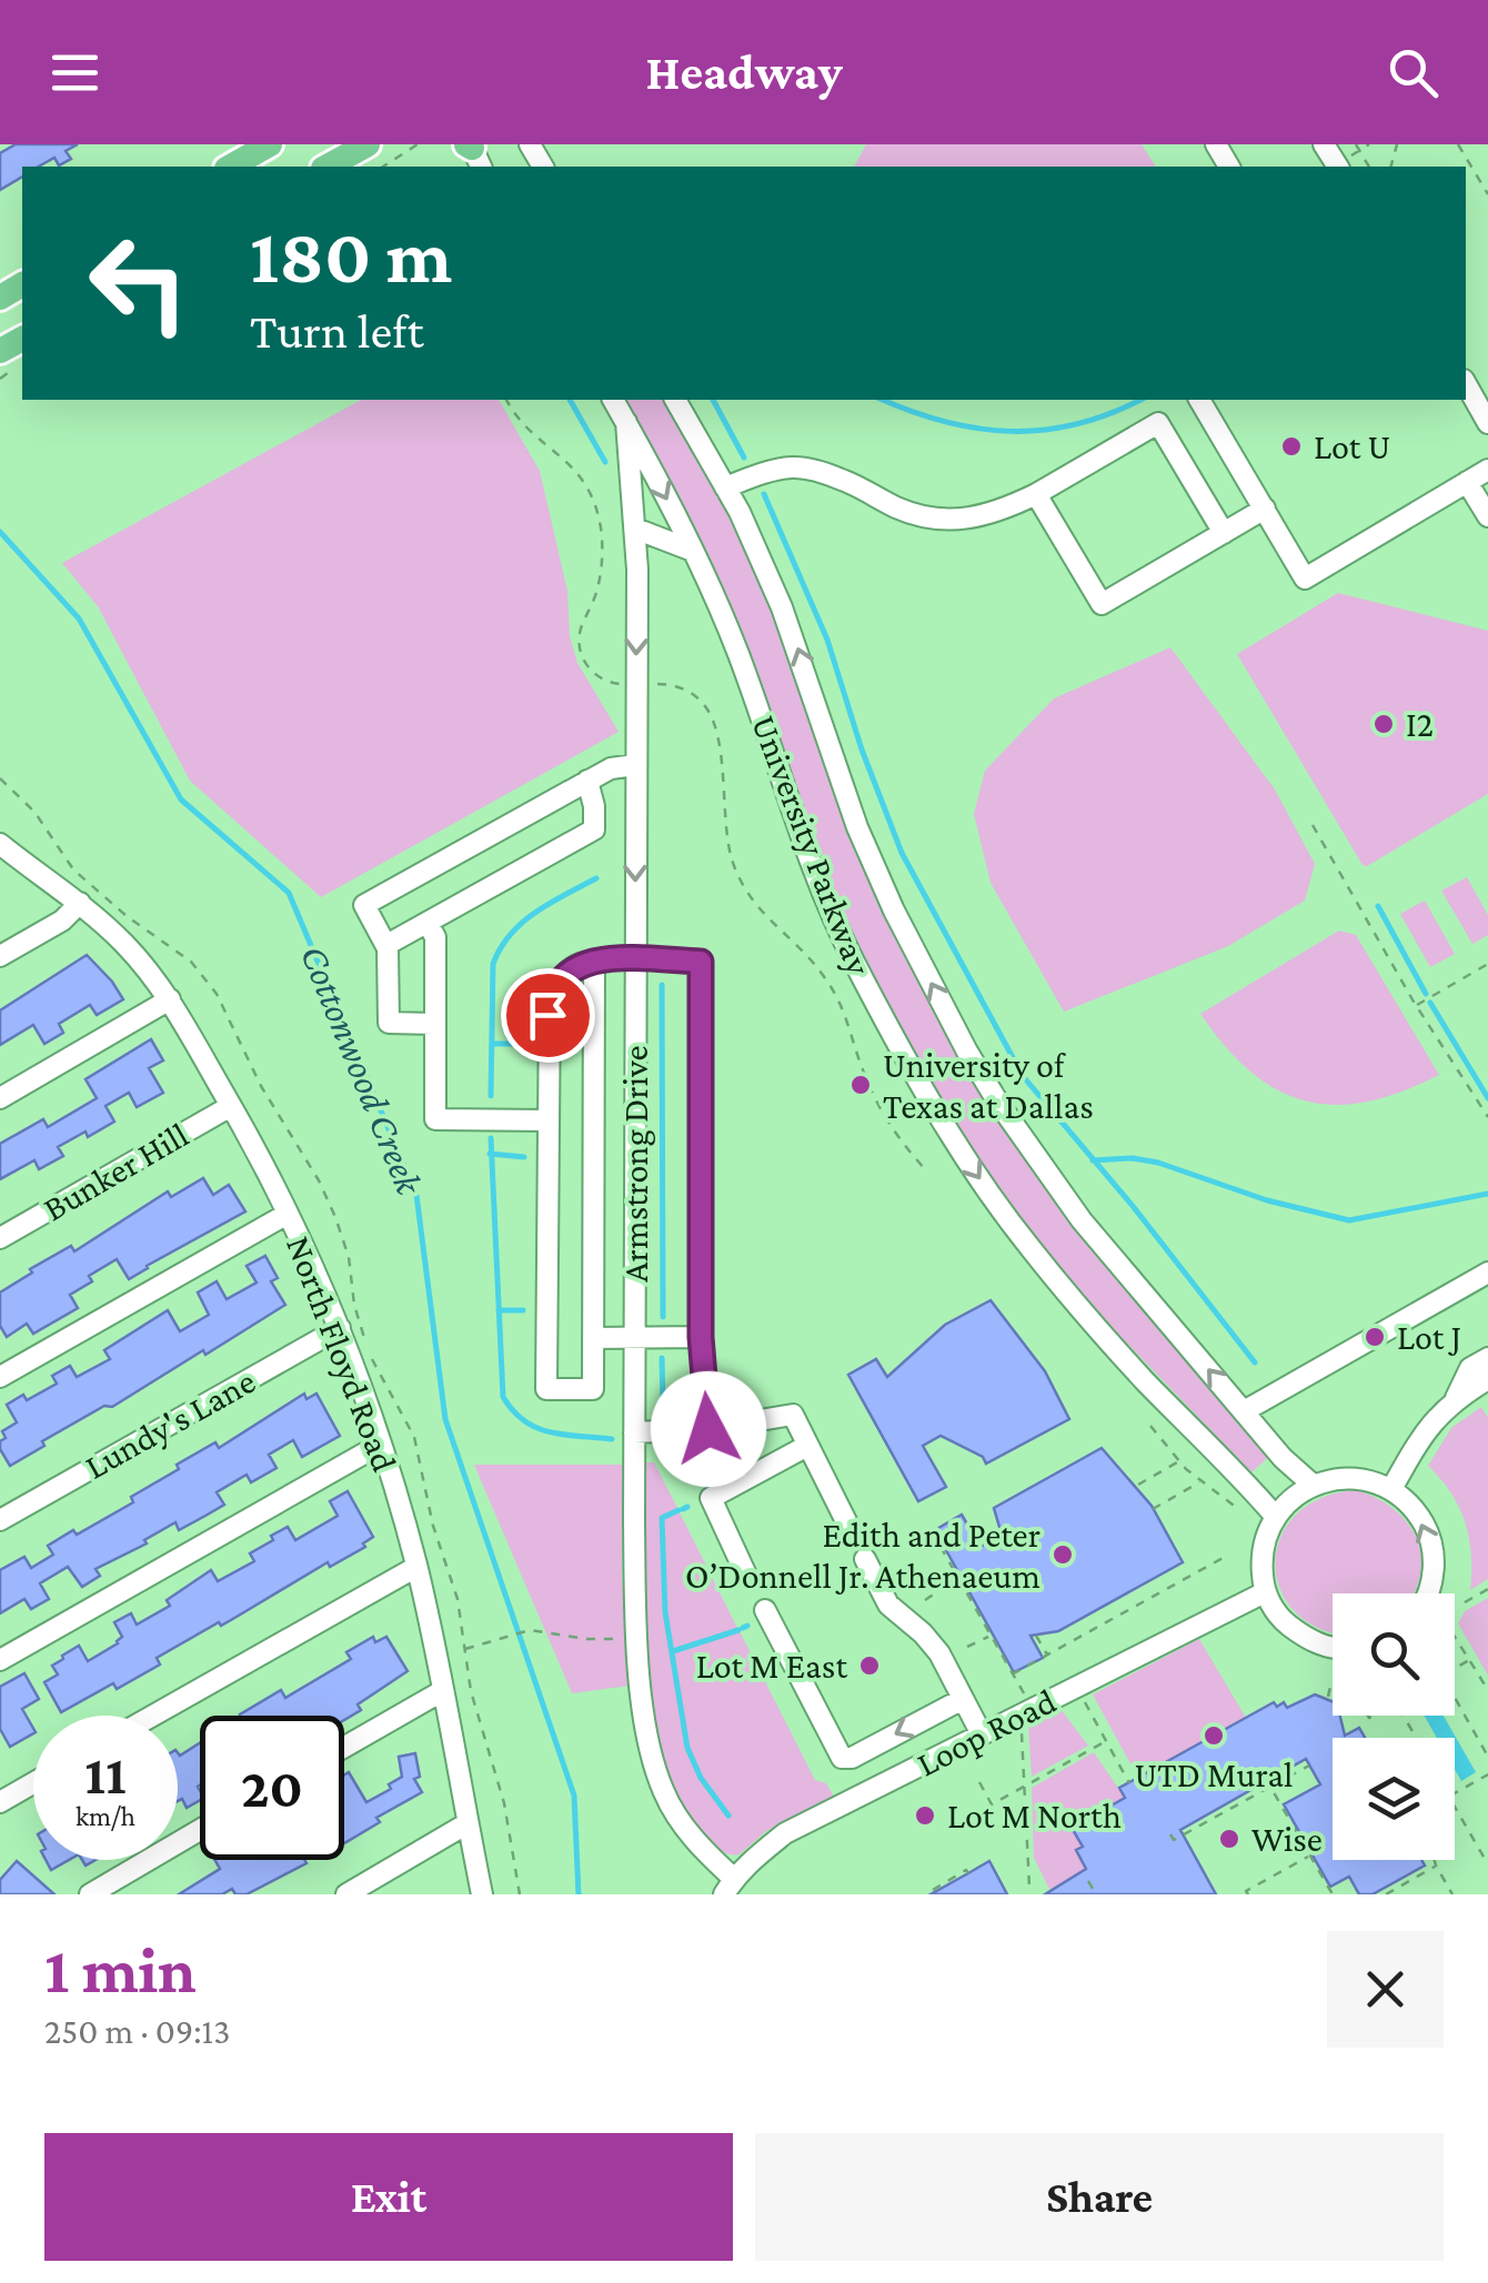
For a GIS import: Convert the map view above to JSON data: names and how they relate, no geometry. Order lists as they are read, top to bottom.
{
  "streets": {
    "street": [
      "University Parkway",
      "Armstrong Drive",
      "Bunker Hill",
      "North Floyd Road",
      "Lundy's Lane",
      "Loop Road"
    ]
  },
  "crossings": [
    ["University Parkway", "Armstrong Drive"],
    ["Armstrong Drive", "Loop Road"],
    ["Bunker Hill", "North Floyd Road"],
    ["North Floyd Road", "Lundy's Lane"]
  ],
  "water": ["Cottonwood Creek"],
  "places": [
    "Lot U",
    "I2",
    "University of Texas at Dallas",
    "Lot J",
    "Edith and Peter O’Donnell Jr. Athenaeum",
    "Lot M East",
    "UTD Mural",
    "Lot M North",
    "Wise"
  ],
  "page": {
    "header": "Headway",
    "turn": ["180 m", "Turn left"],
    "speed": "11 km/h",
    "limit": "20",
    "heading": ["1 min", "250 m · 09:13"],
    "buttons": ["Exit", "Share"]
  }
}
